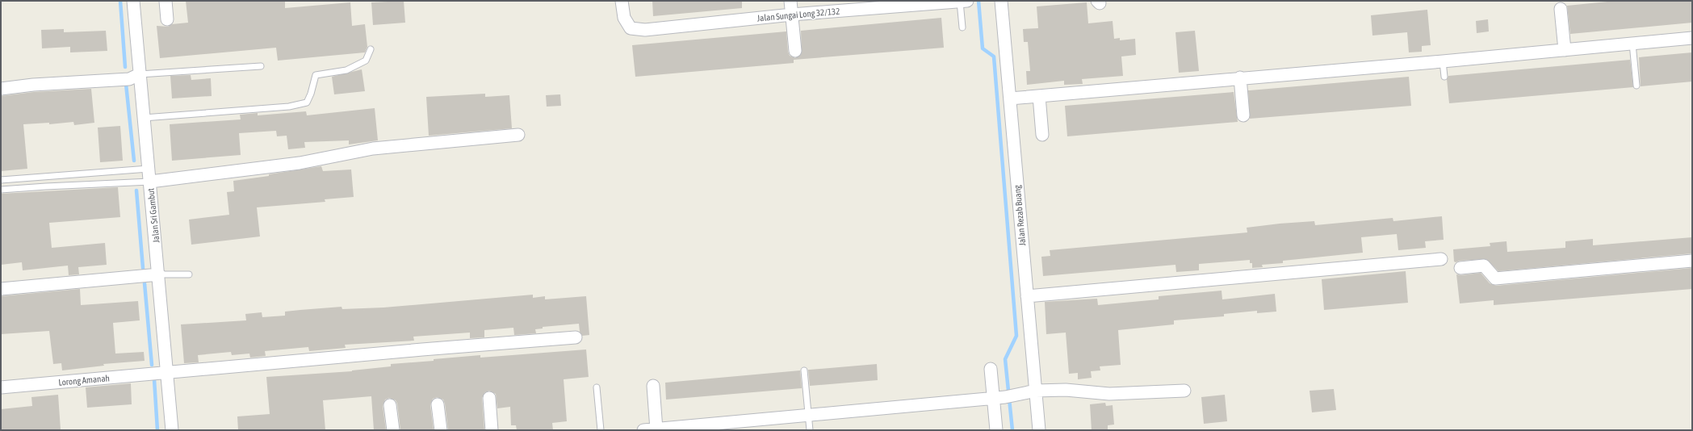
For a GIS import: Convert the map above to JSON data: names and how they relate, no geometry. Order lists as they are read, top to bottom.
{
  "streets": {
    "street": [
      "Jalan Sungai Long 32/132",
      "Jalan Sri Gambut",
      "Jalan Rezab Buang",
      "Lorong Amanah"
    ]
  },
  "crossings": [
    ["Jalan Sri Gambut", "Lorong Amanah"]
  ]
}
